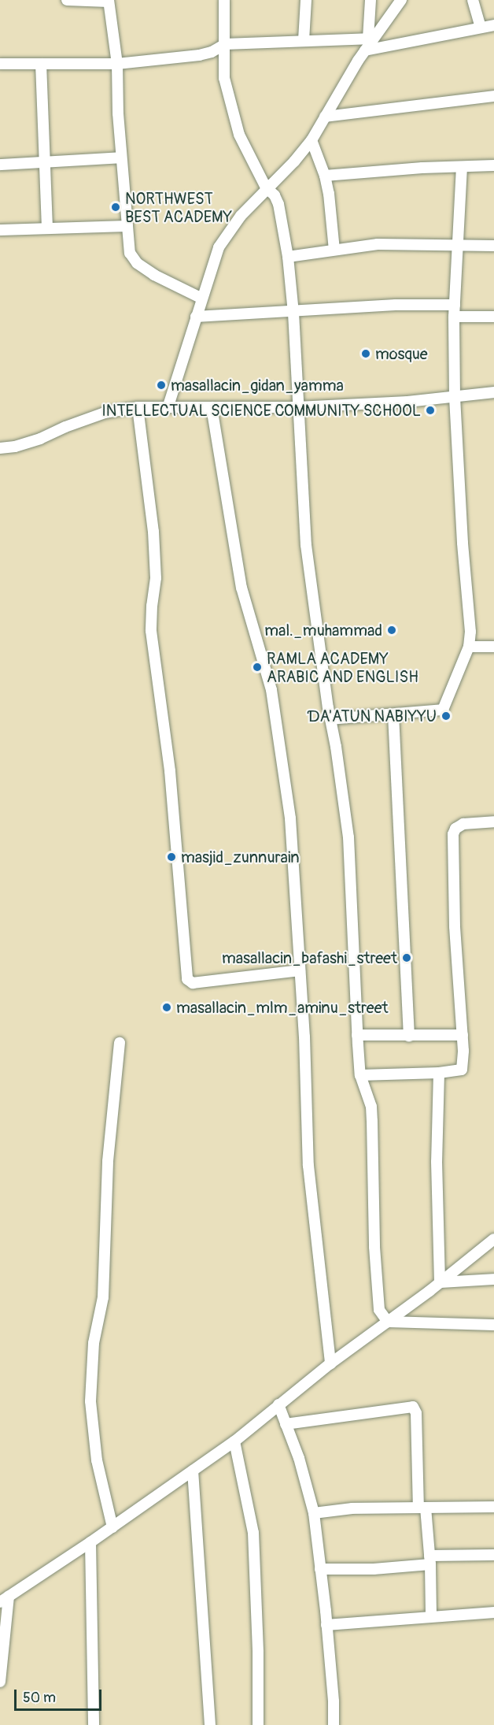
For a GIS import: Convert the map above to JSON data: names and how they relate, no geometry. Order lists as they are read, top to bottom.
{
  "places": [
    "NORTHWEST BEST ACADEMY",
    "mosque",
    "masallacin_gidan_yamma",
    "INTELLECTUAL SCIENCE COMMUNITY SCHOOL",
    "mal._muhammad",
    "RAMLA ACADEMY ARABIC AND ENGLISH",
    "ƊA'ATUN NABIYYU",
    "masjid_zunnurain",
    "masallacin_bafashi_street",
    "masallacin_mlm_aminu_street"
  ],
  "scale_bar": "50 m"
}
